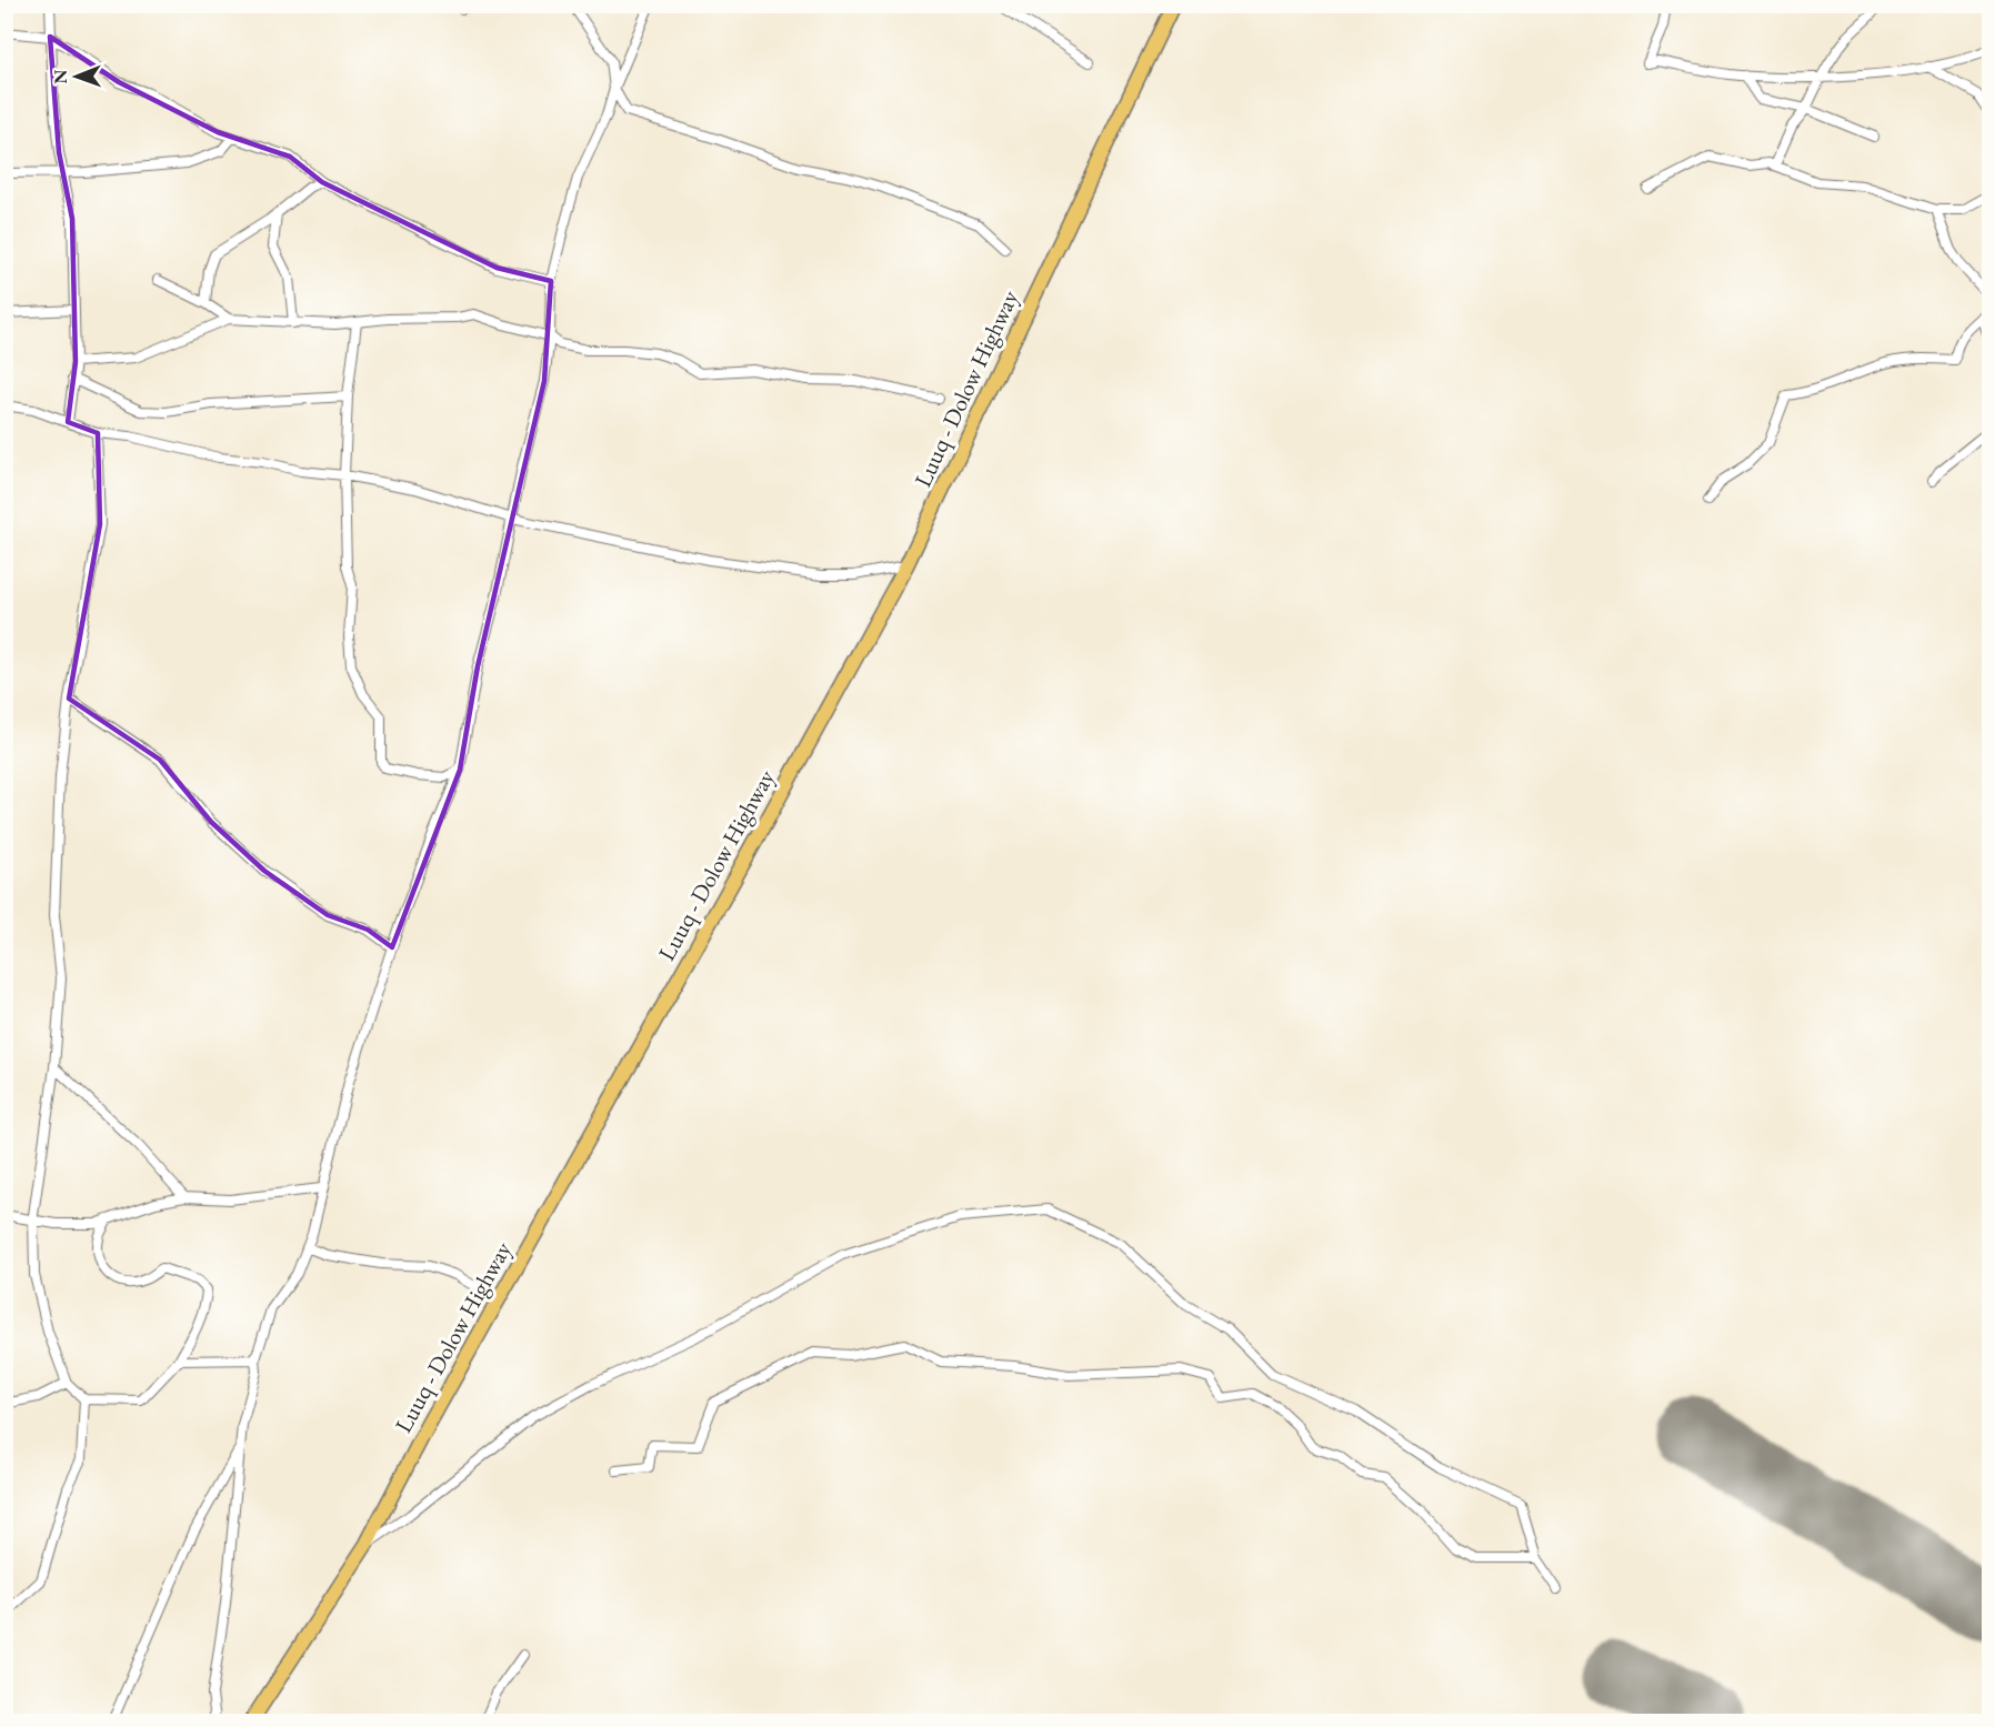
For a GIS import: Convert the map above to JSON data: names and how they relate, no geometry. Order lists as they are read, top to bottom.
{
  "streets": {
    "main road": ["Luuq - Dolow Highway"]
  },
  "north": "left"
}
